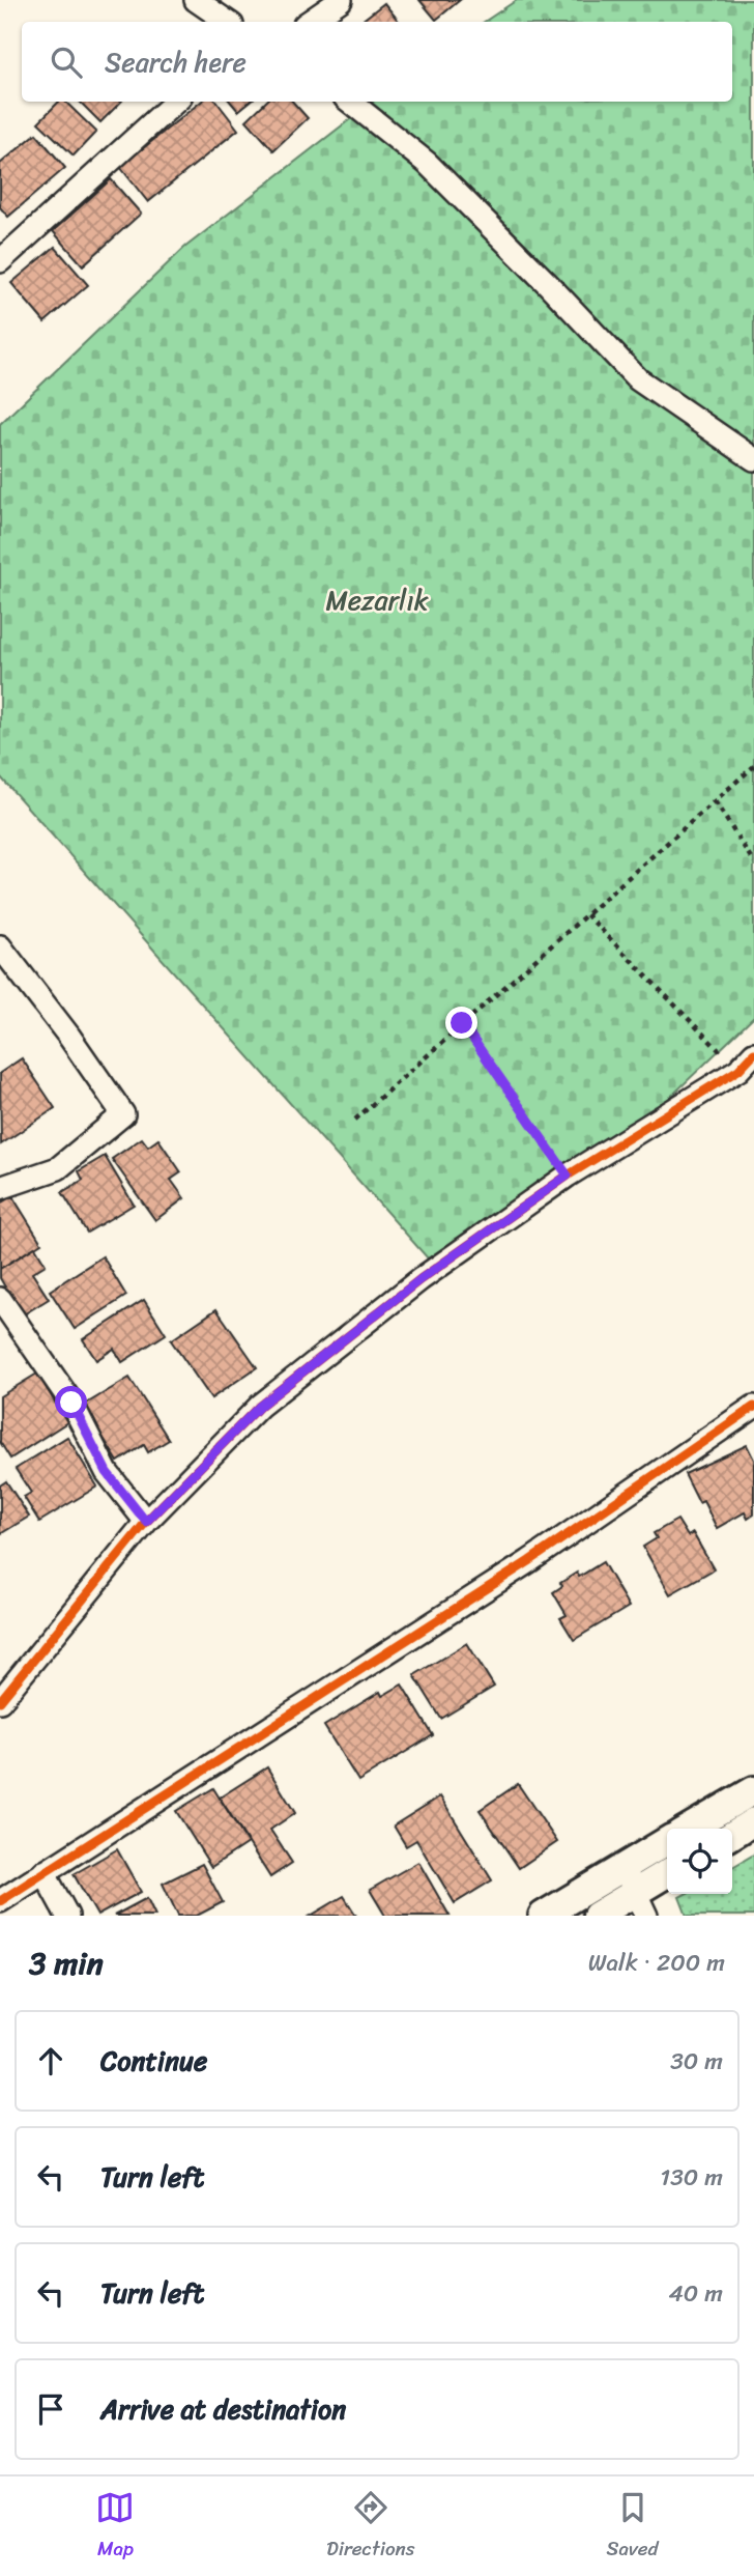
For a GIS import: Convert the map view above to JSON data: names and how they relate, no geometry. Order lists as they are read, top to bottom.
{
  "parks": ["Mezarlık"],
  "page": {
    "search": "Search here",
    "heading": ["3 min", "Walk · 200 m"],
    "list": [
      ["Continue", "30 m"],
      ["Turn left", "130 m"],
      ["Turn left", "40 m"],
      "Arrive at destination"
    ],
    "nav": ["Map", "Directions", "Saved"]
  }
}
